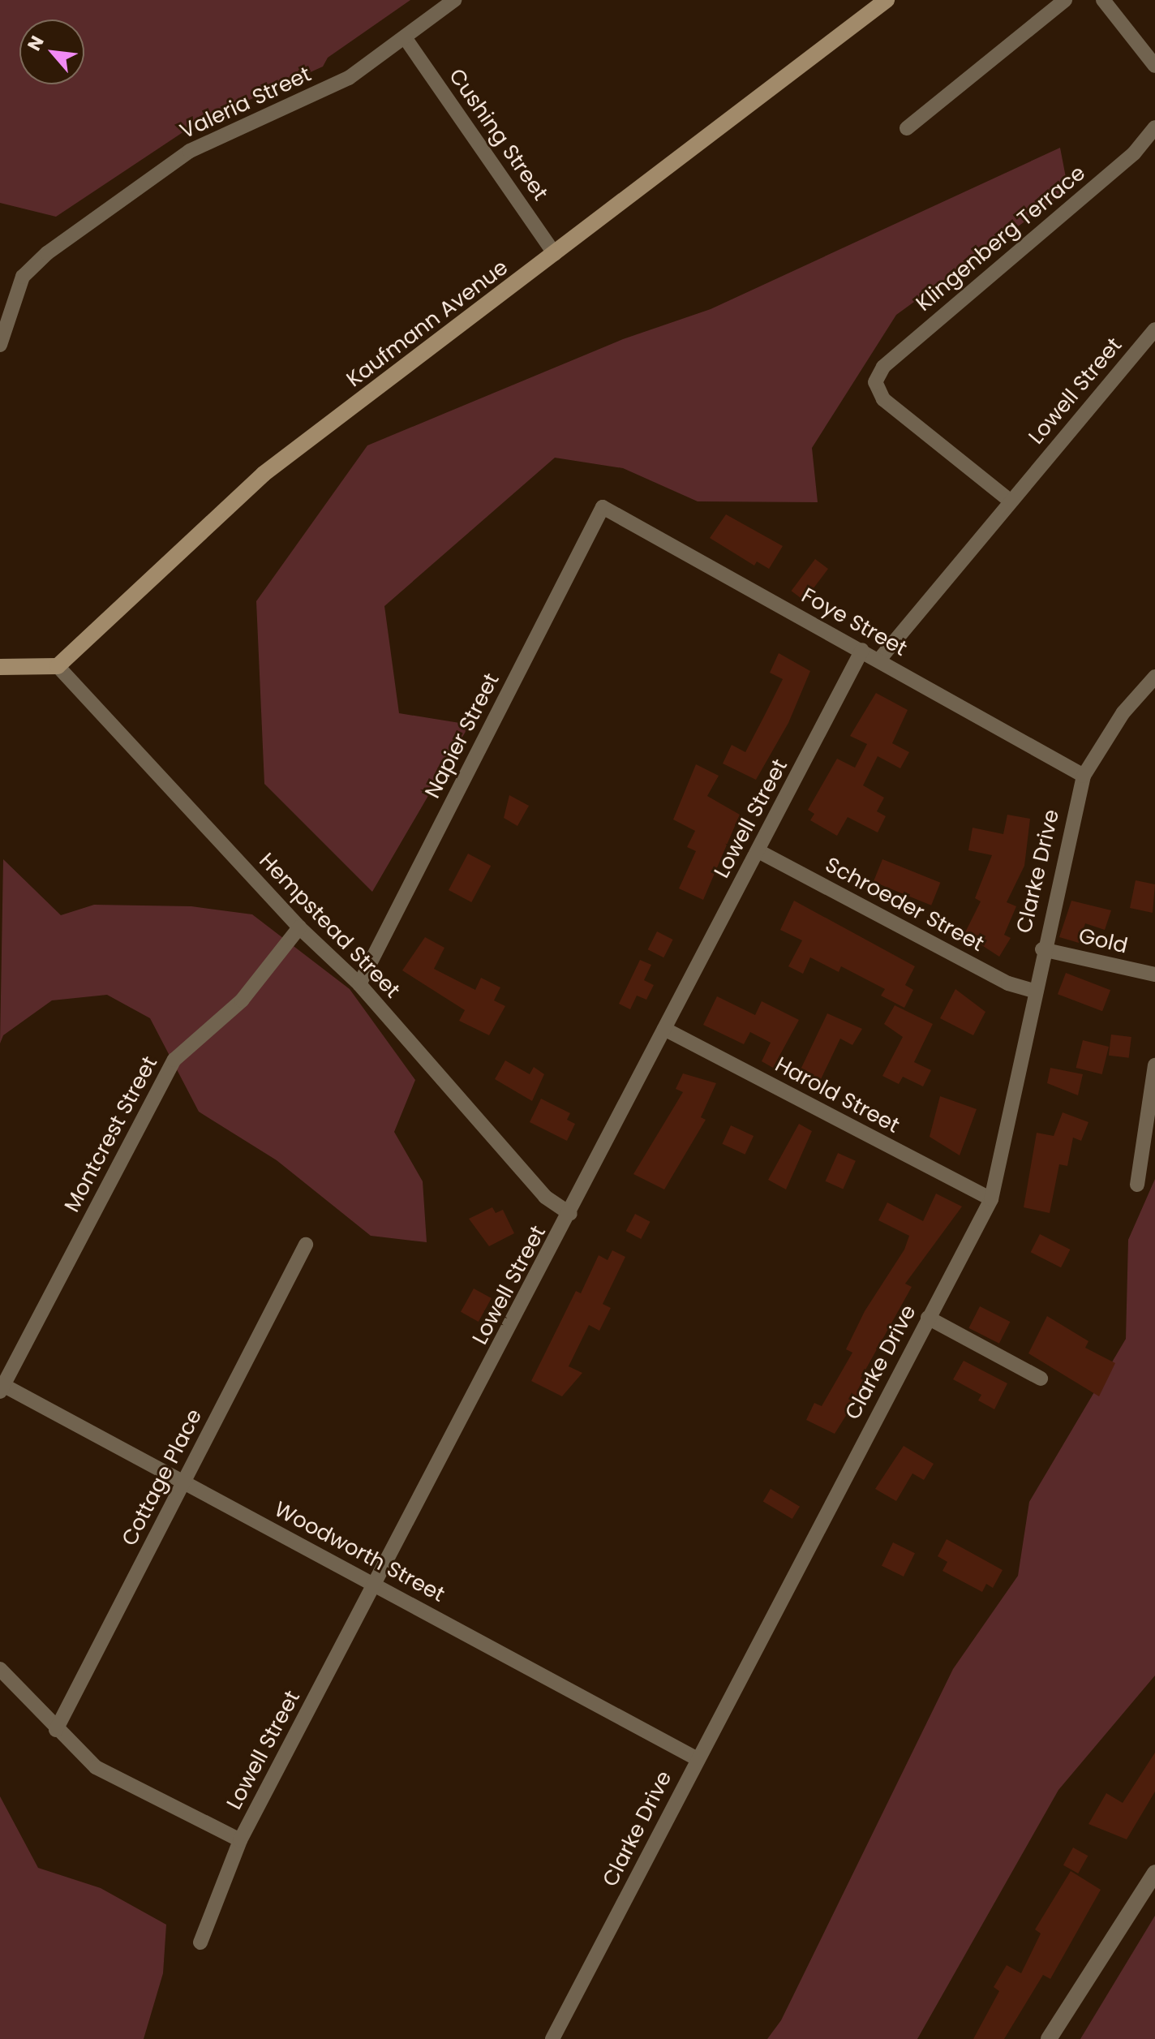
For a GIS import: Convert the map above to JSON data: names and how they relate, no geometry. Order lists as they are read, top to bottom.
{
  "streets": {
    "main road": ["Kaufmann Avenue"],
    "street": [
      "Valeria Street",
      "Cushing Street",
      "Klingenberg Terrace",
      "Lowell Street",
      "Foye Street",
      "Napier Street",
      "Clarke Drive",
      "Schroeder Street",
      "Hempstead Street",
      "Gold",
      "Harold Street",
      "Montcrest Street",
      "Cottage Place",
      "Woodworth Street"
    ]
  },
  "crossings": [
    ["Valeria Street", "Cushing Street"],
    ["Cushing Street", "Kaufmann Avenue"],
    ["Klingenberg Terrace", "Lowell Street"],
    ["Kaufmann Avenue", "Hempstead Street"],
    ["Lowell Street", "Foye Street"],
    ["Lowell Street", "Schroeder Street"],
    ["Lowell Street", "Hempstead Street"],
    ["Lowell Street", "Harold Street"],
    ["Lowell Street", "Woodworth Street"],
    ["Foye Street", "Napier Street"],
    ["Foye Street", "Clarke Drive"],
    ["Napier Street", "Hempstead Street"],
    ["Clarke Drive", "Schroeder Street"],
    ["Clarke Drive", "Gold"],
    ["Clarke Drive", "Harold Street"],
    ["Clarke Drive", "Woodworth Street"],
    ["Hempstead Street", "Montcrest Street"],
    ["Montcrest Street", "Woodworth Street"],
    ["Cottage Place", "Woodworth Street"]
  ],
  "north": "top left"
}
